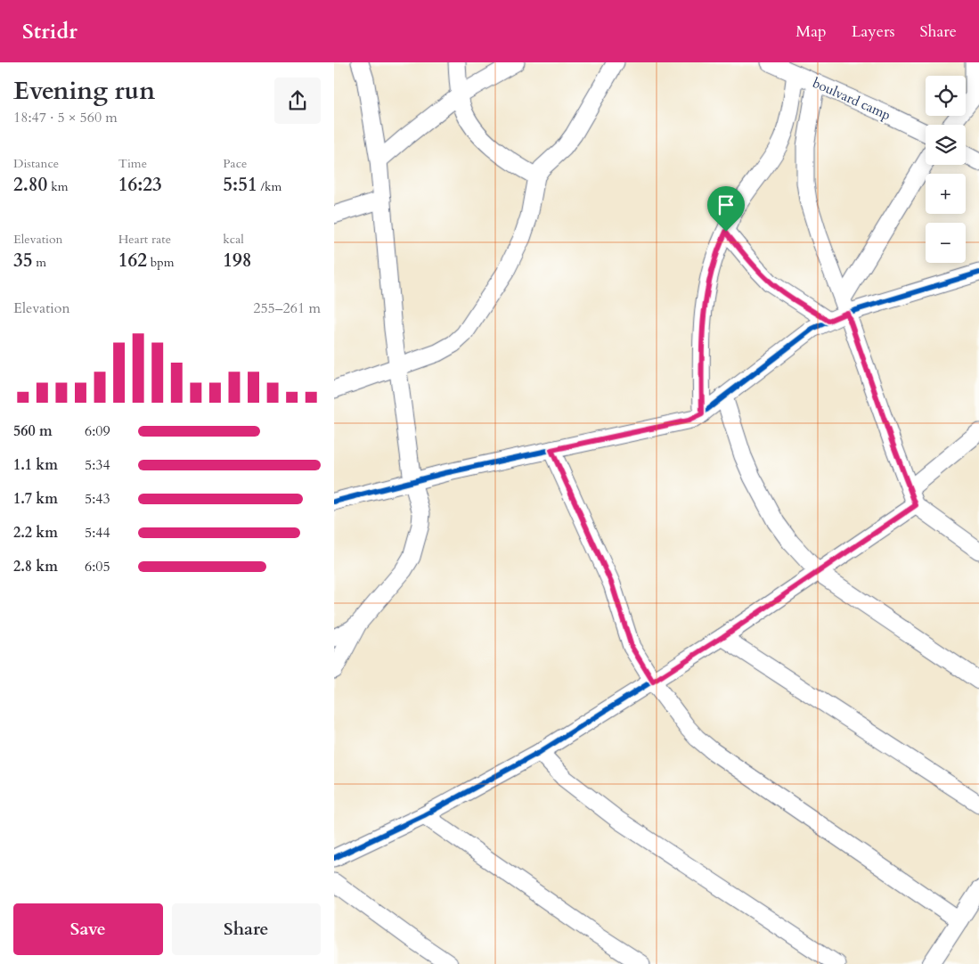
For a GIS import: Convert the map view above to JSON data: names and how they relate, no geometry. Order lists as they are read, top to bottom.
{
  "streets": {
    "street": ["boulvard camp"]
  },
  "page": {
    "header": "Stridr",
    "nav": ["Map", "Layers", "Share"],
    "heading": ["Evening run", "18:47 · 5 × 560 m"],
    "map_buttons": ["+", "−"],
    "stats": [
      ["Distance", "2.80 km"],
      ["Time", "16:23"],
      ["Pace", "5:51 /km"],
      ["Elevation", "35 m"],
      ["Heart rate", "162 bpm"],
      ["kcal", "198"]
    ],
    "chart": ["Elevation", "255–261 m"],
    "list": [
      {
        "name": "560 m",
        "note": "6:09"
      },
      {
        "name": "1.1 km",
        "note": "5:34"
      },
      {
        "name": "1.7 km",
        "note": "5:43"
      },
      {
        "name": "2.2 km",
        "note": "5:44"
      },
      {
        "name": "2.8 km",
        "note": "6:05"
      }
    ],
    "buttons": ["Save", "Share"]
  }
}
